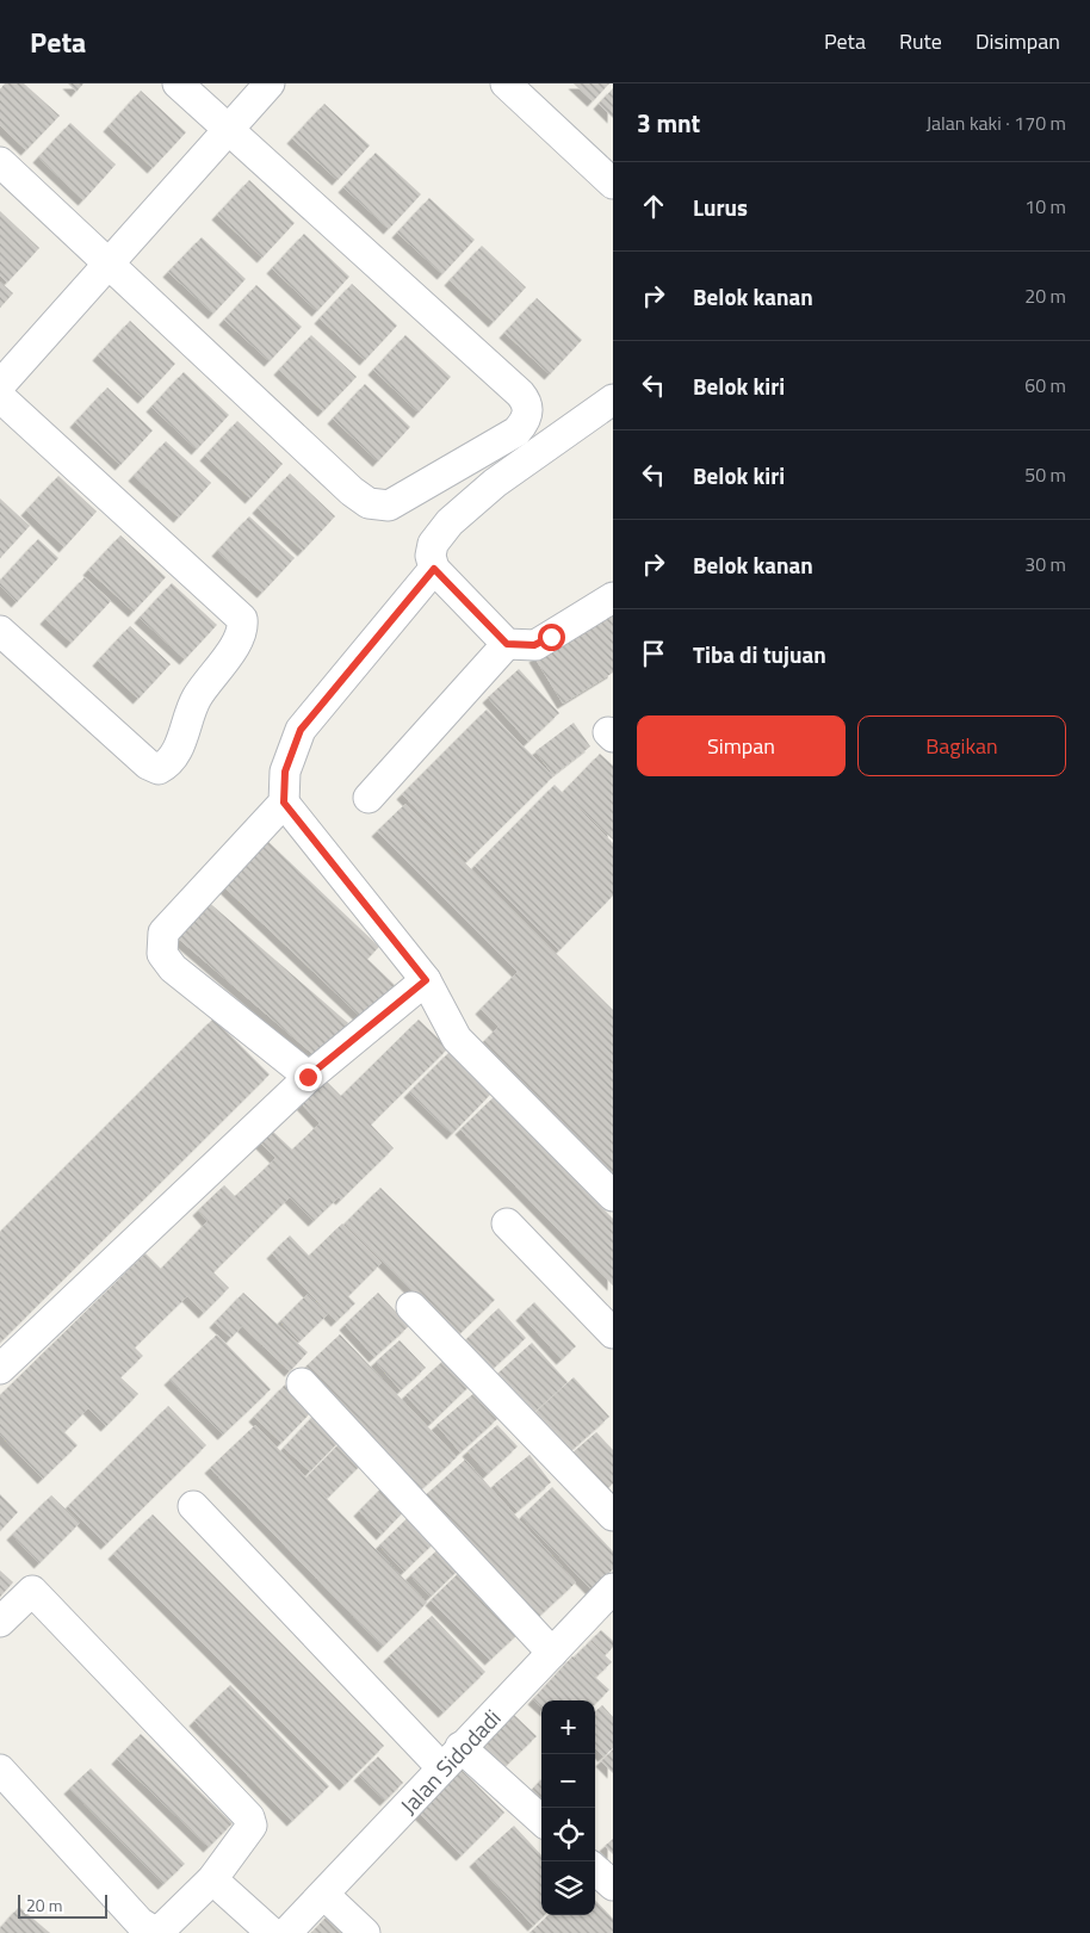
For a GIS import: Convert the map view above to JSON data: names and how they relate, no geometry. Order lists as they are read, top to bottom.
{
  "streets": {
    "street": ["Jalan Sidodadi"]
  },
  "scale_bar": "20 m",
  "page": {
    "header": "Peta",
    "nav": ["Peta", "Rute", "Disimpan"],
    "heading": ["3 mnt", "Jalan kaki · 170 m"],
    "list": [
      ["Lurus", "10 m"],
      ["Belok kanan", "20 m"],
      ["Belok kiri", "60 m"],
      ["Belok kiri", "50 m"],
      ["Belok kanan", "30 m"],
      "Tiba di tujuan"
    ],
    "buttons": ["Simpan", "Bagikan"],
    "map_buttons": ["+", "−"],
    "scale": "20 m"
  }
}
